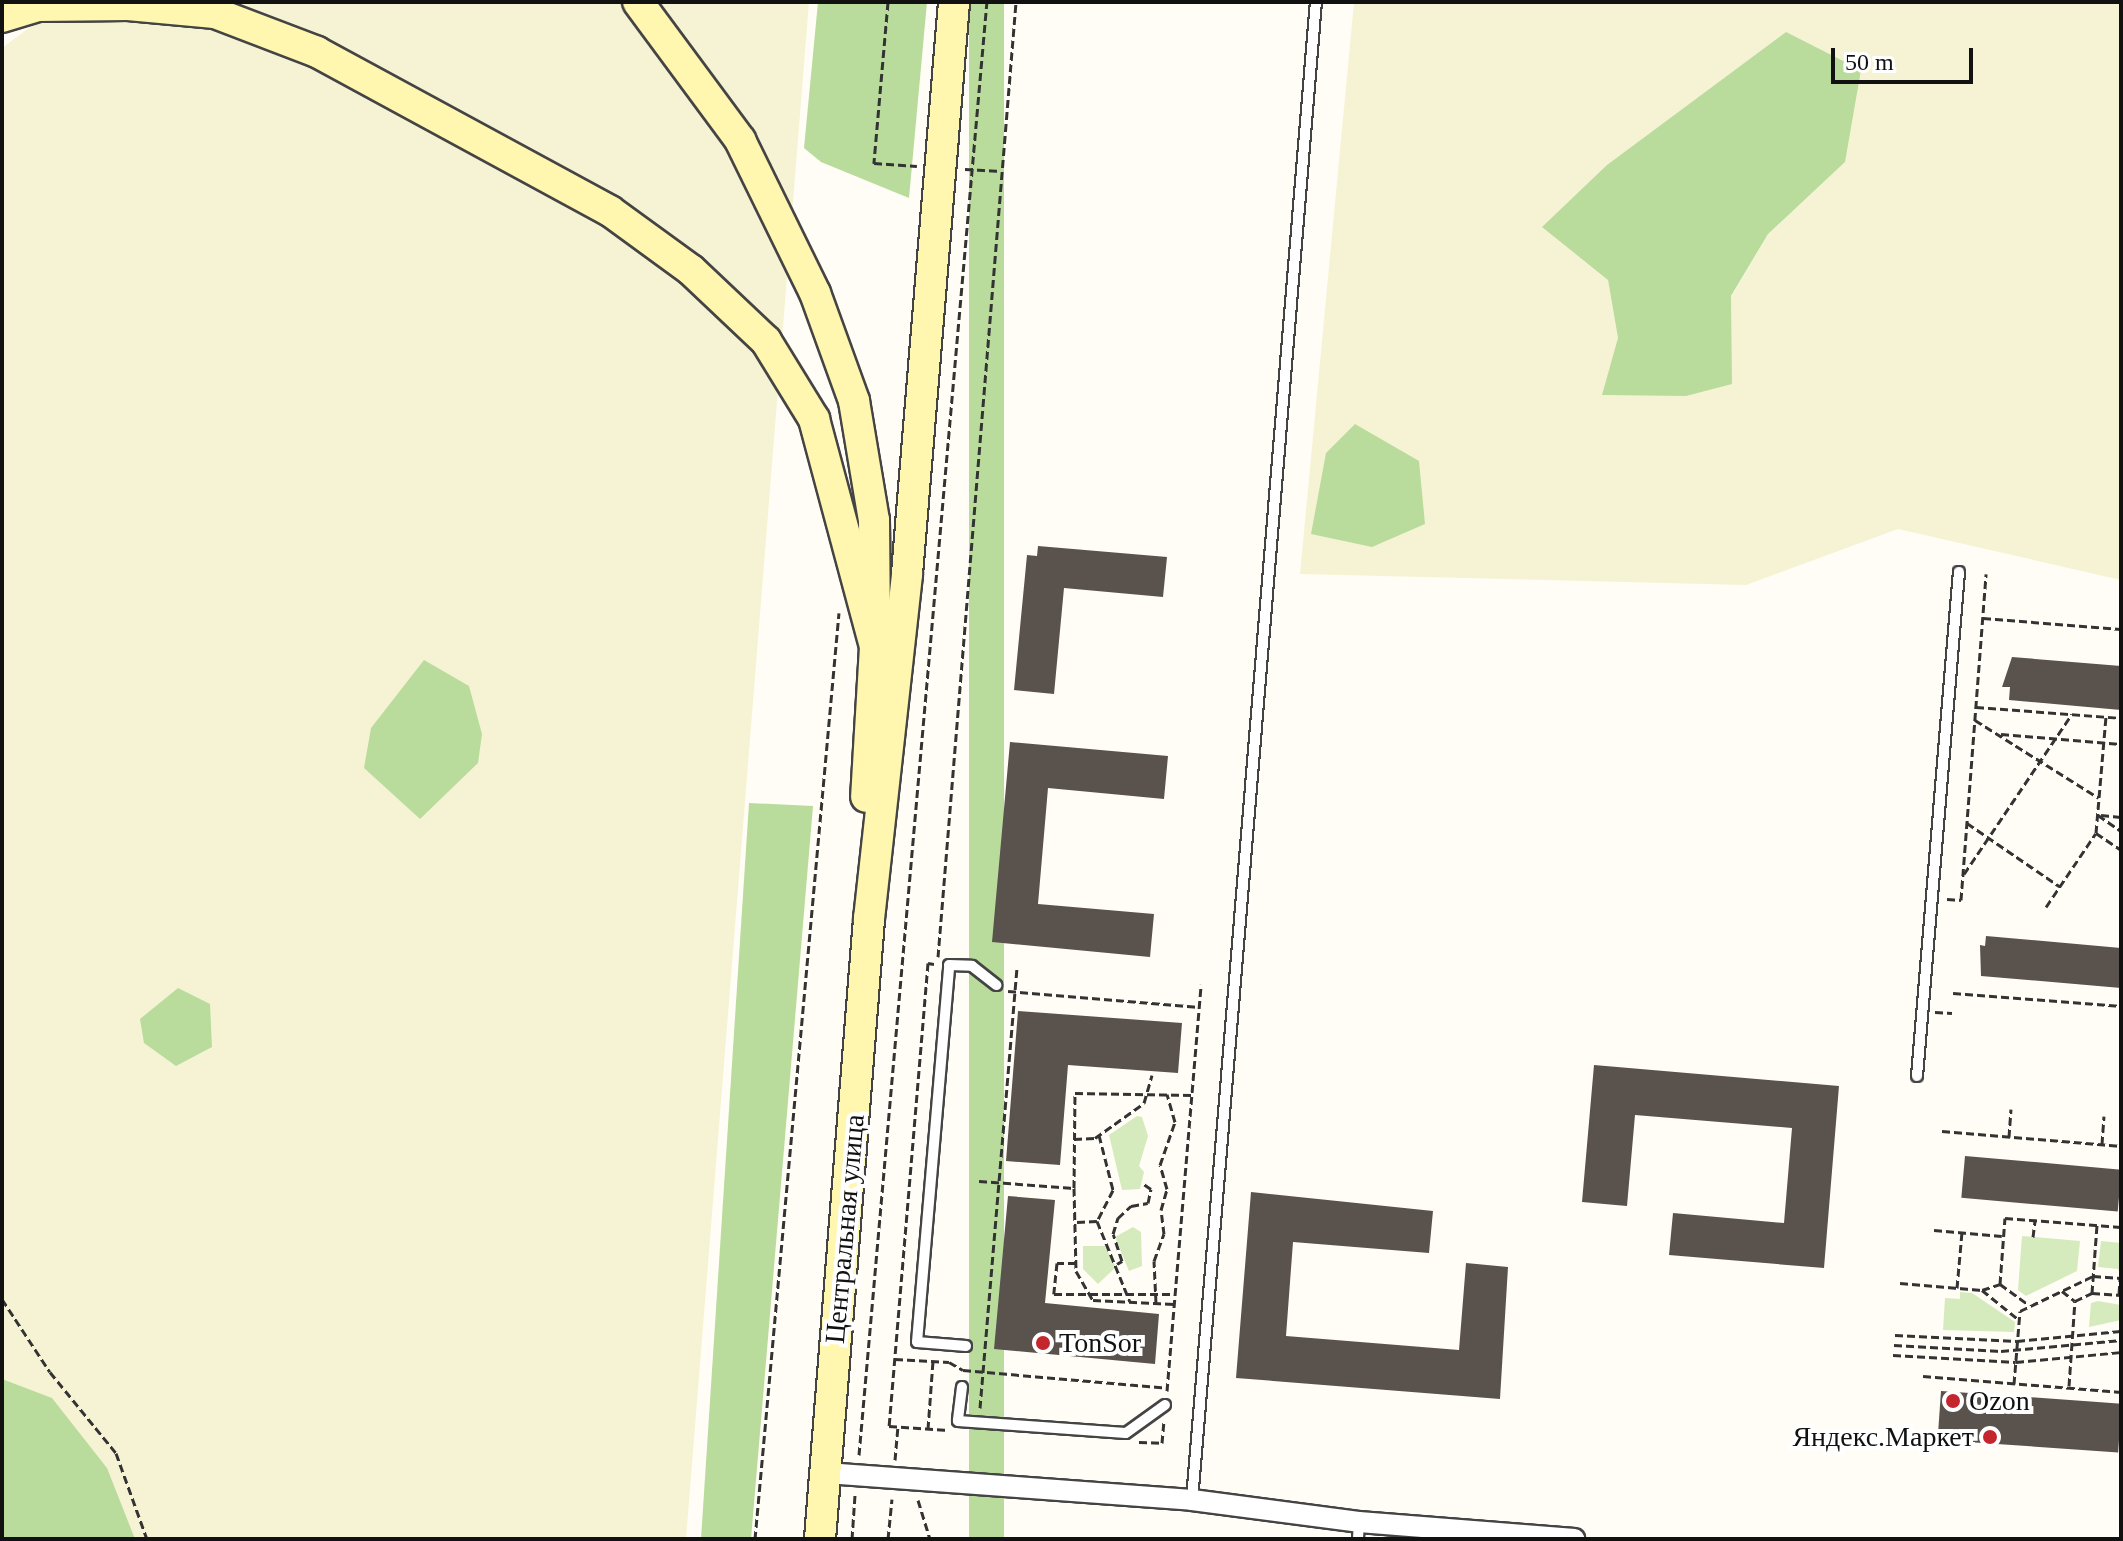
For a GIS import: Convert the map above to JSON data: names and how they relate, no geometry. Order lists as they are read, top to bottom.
{
  "streets": {
    "main road": ["Центральная улица"]
  },
  "places": ["TonSor", "Ozon", "Яндекс.Маркет"],
  "scale_bar": "50 m"
}
